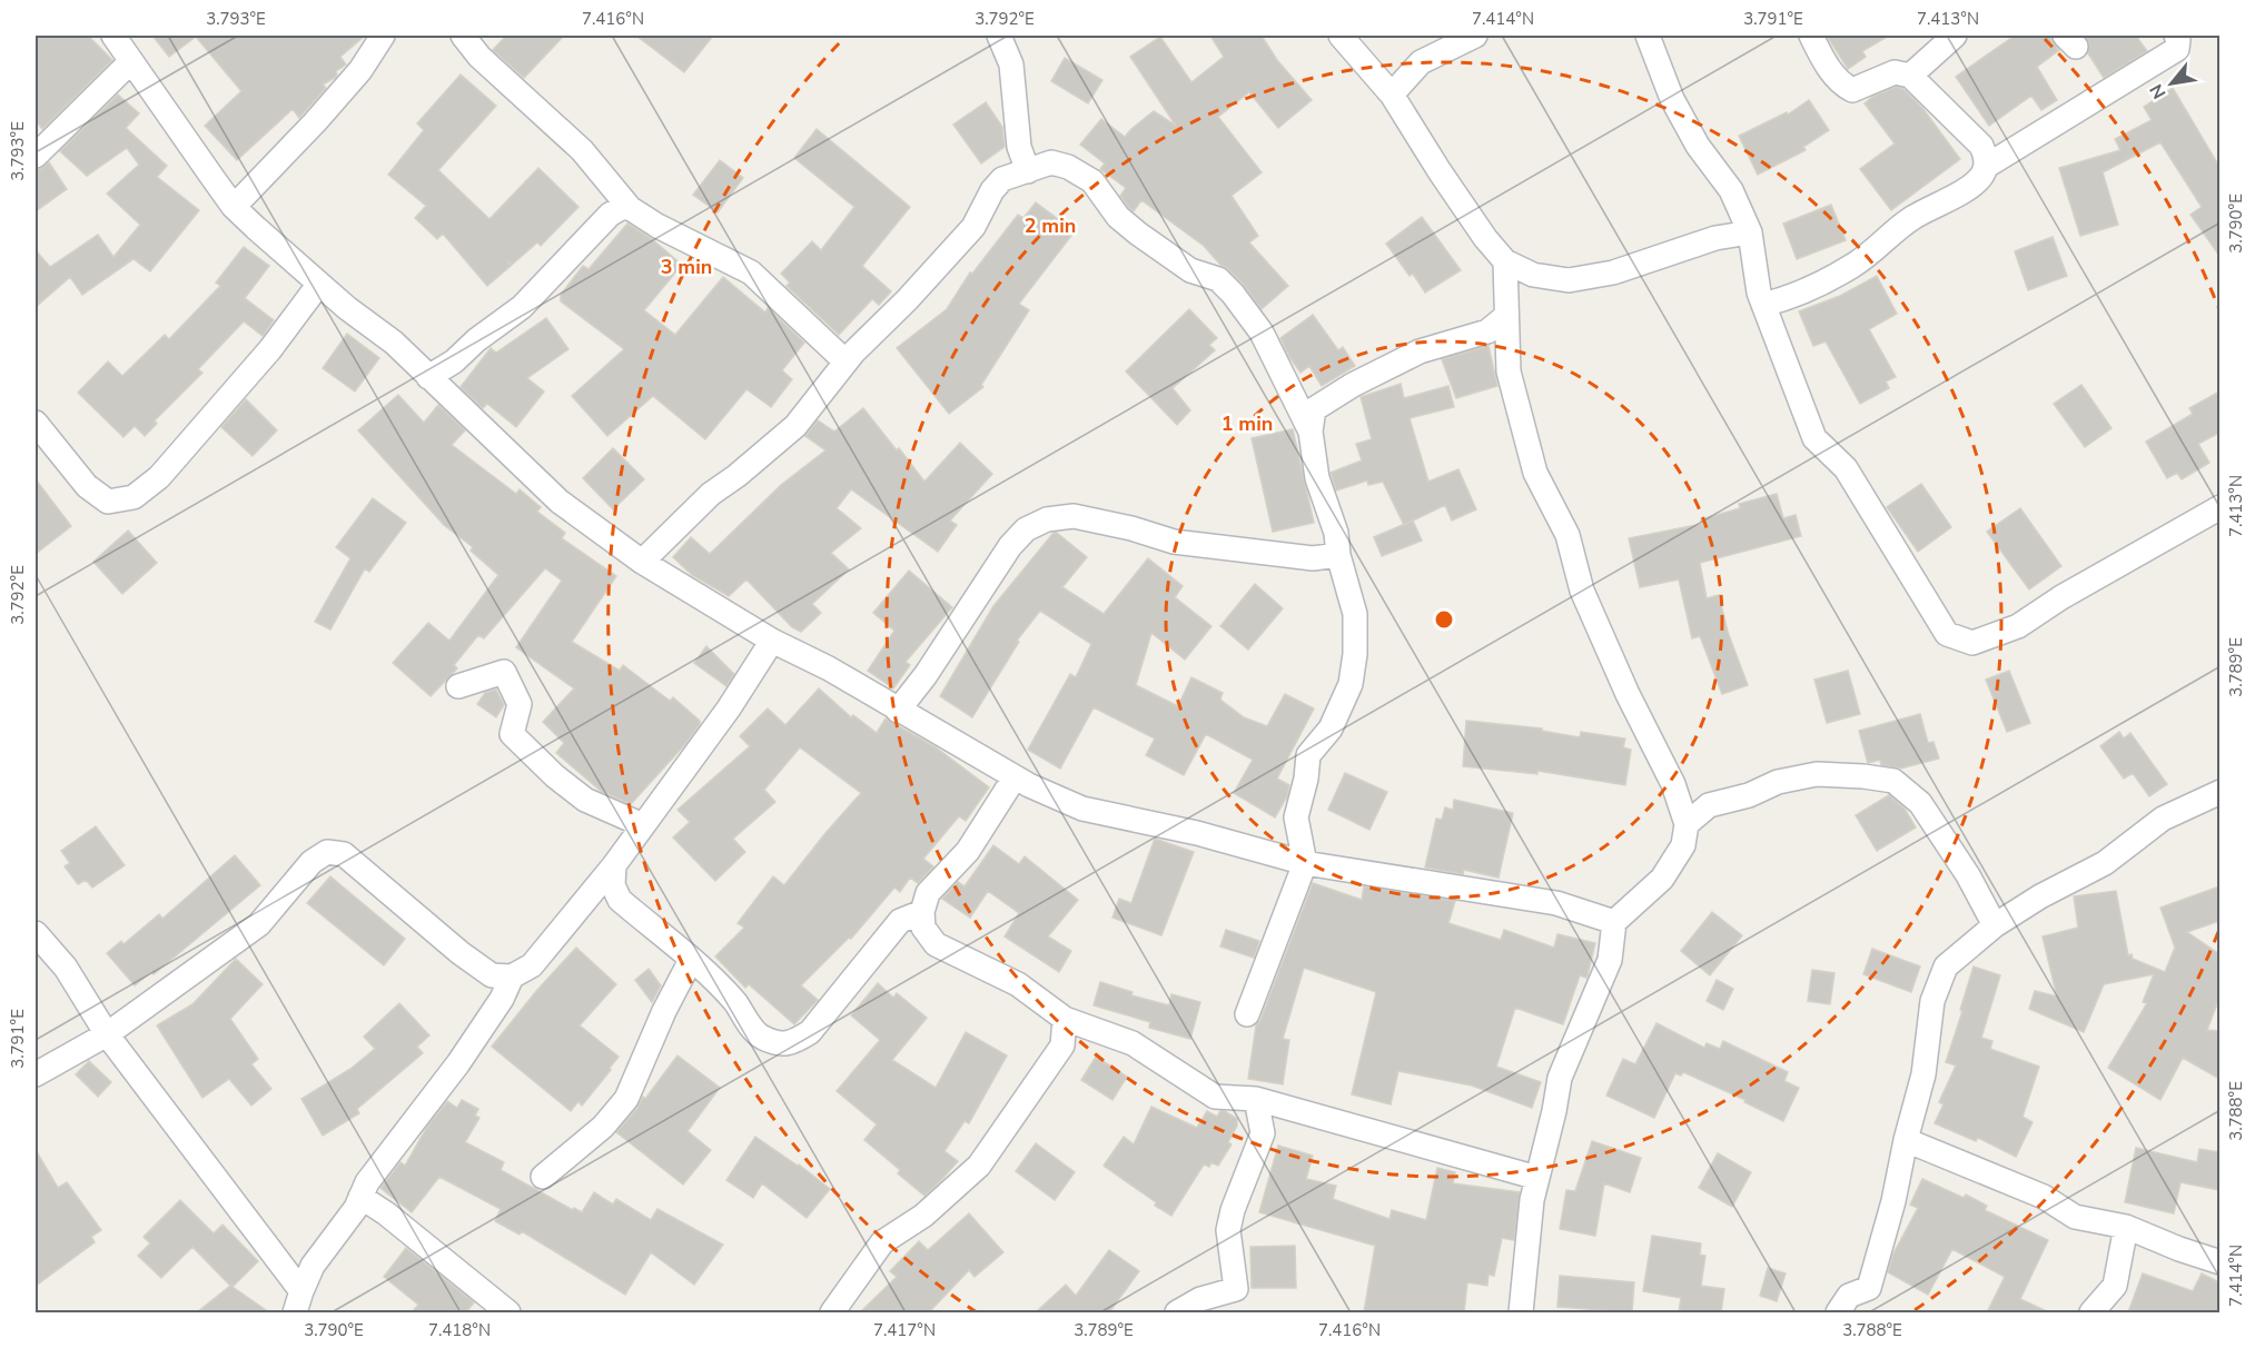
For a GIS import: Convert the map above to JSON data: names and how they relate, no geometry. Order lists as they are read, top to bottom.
{
  "north": "bottom left",
  "coordinates": [
    "3.793°E",
    "7.416°N",
    "3.792°E",
    "7.414°N",
    "3.791°E",
    "7.413°N",
    "3.790°E",
    "3.789°E",
    "3.788°E",
    "7.418°N",
    "7.417°N"
  ],
  "rings": ["2 min", "3 min", "1 min"]
}
